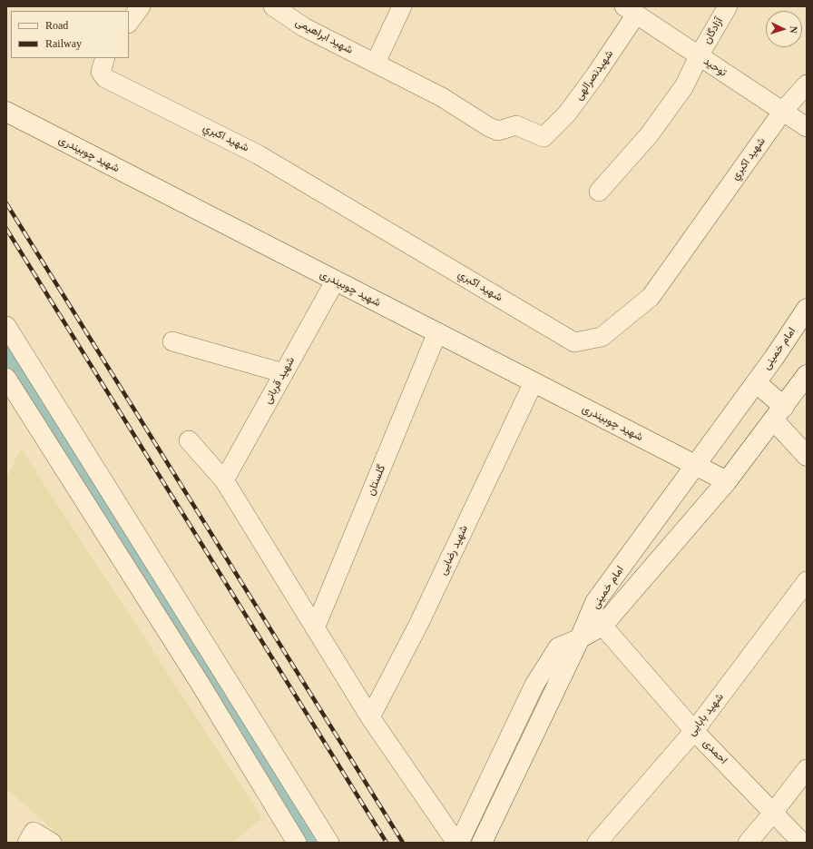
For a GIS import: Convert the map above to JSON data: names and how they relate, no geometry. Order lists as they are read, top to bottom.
{
  "streets": {
    "street": [
      "آزادگان",
      "شهید ابراهیمی",
      "توحید",
      "شهیدنصرالهی",
      "شهيد اکبري",
      "شهید چوبیندری",
      "امام خمینی",
      "شهید قربانی",
      "گلستان",
      "شهید رضایی",
      "شهید بابایی",
      "احمدی"
    ]
  },
  "crossings": [
    ["آزادگان", "توحید"],
    ["شهید ابراهیمی", "شهیدنصرالهی"],
    ["توحید", "شهیدنصرالهی"],
    ["توحید", "شهيد اکبري"],
    ["شهید چوبیندری", "امام خمینی"],
    ["شهید چوبیندری", "شهید قربانی"],
    ["شهید چوبیندری", "گلستان"],
    ["شهید چوبیندری", "شهید رضایی"],
    ["امام خمینی", "احمدی"],
    ["شهید بابایی", "احمدی"]
  ],
  "legend": ["Road", "Railway"],
  "north": "right"
}
